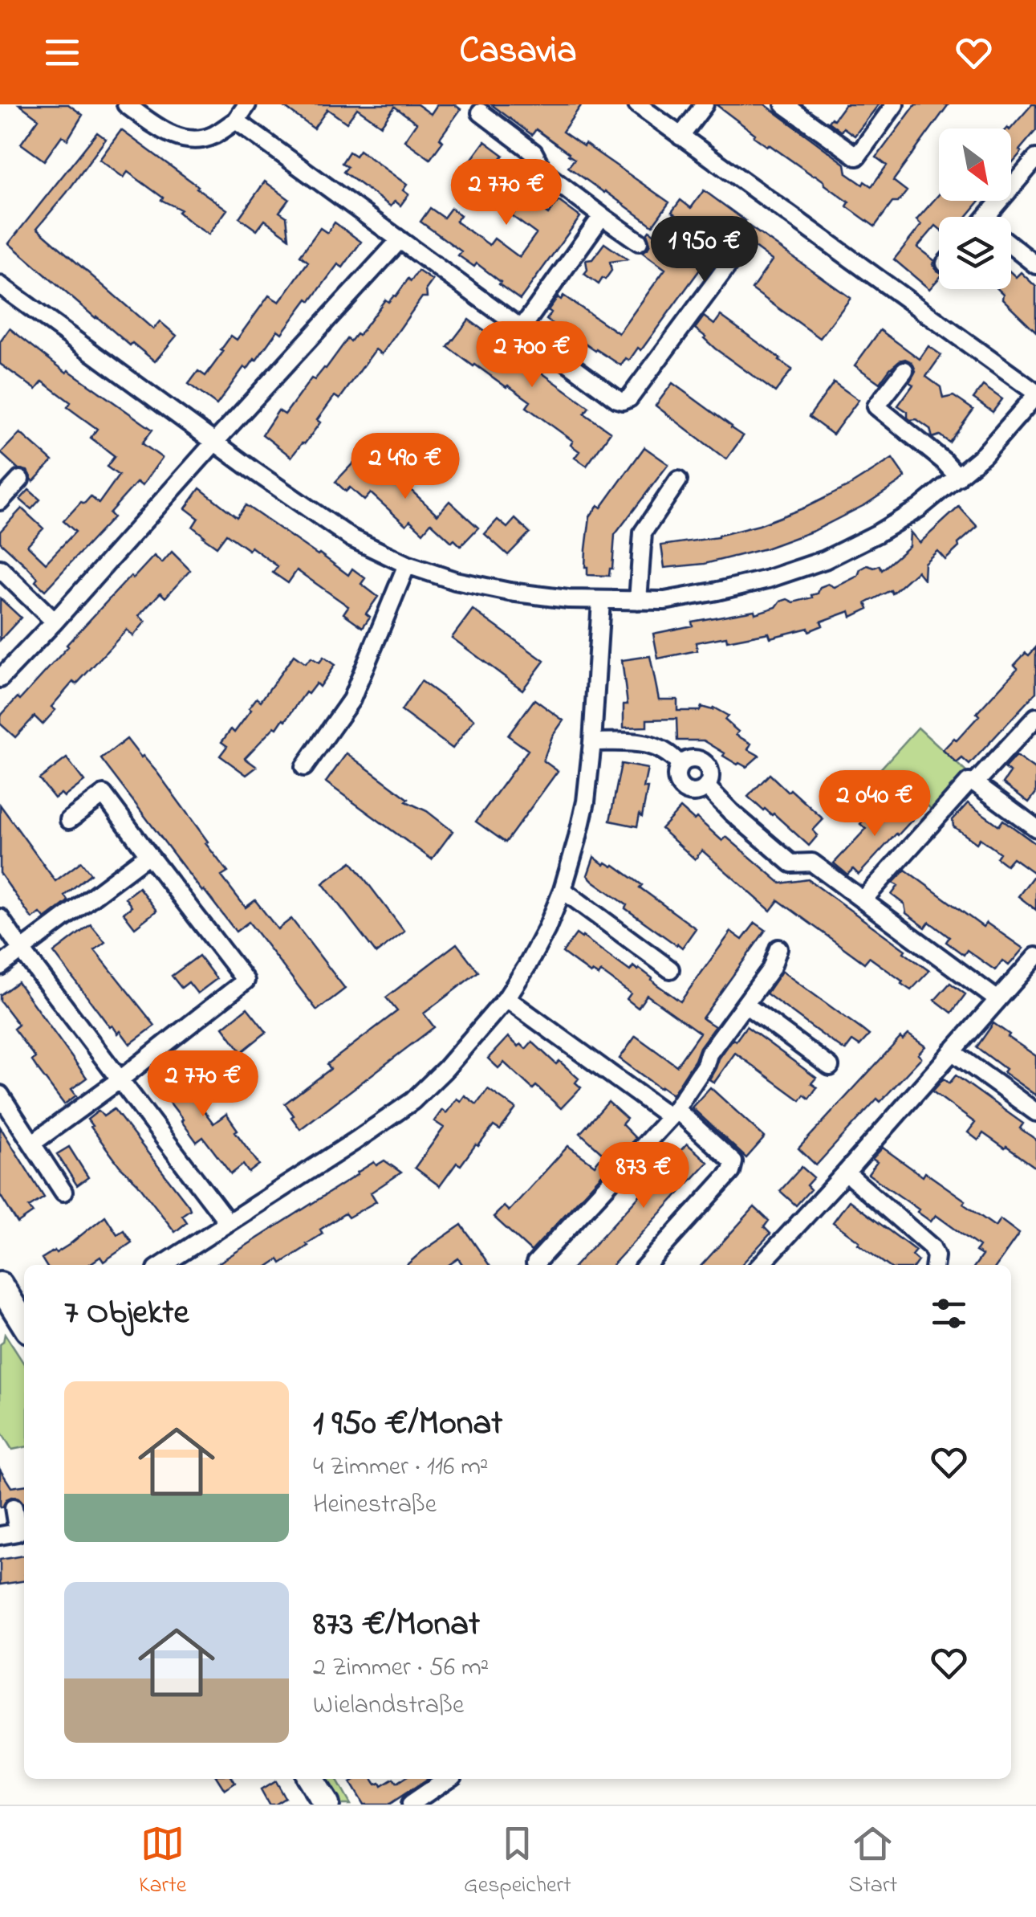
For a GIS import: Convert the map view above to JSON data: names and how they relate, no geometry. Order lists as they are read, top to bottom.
{
  "north": "bottom right",
  "page": {
    "header": "Casavia",
    "price": [
      "2 770 €",
      "1 950 €",
      "2 700 €",
      "2 490 €",
      "2 040 €",
      "2 770 €",
      "873 €"
    ],
    "heading": "7 Objekte",
    "list": [
      {
        "name": "1 950 €/Monat",
        "note": "4 Zimmer · 116 m² · Heinestraße"
      },
      {
        "name": "873 €/Monat",
        "note": "2 Zimmer · 56 m² · Wielandstraße"
      }
    ],
    "tabs": ["Karte", "Gespeichert", "Start"]
  }
}
